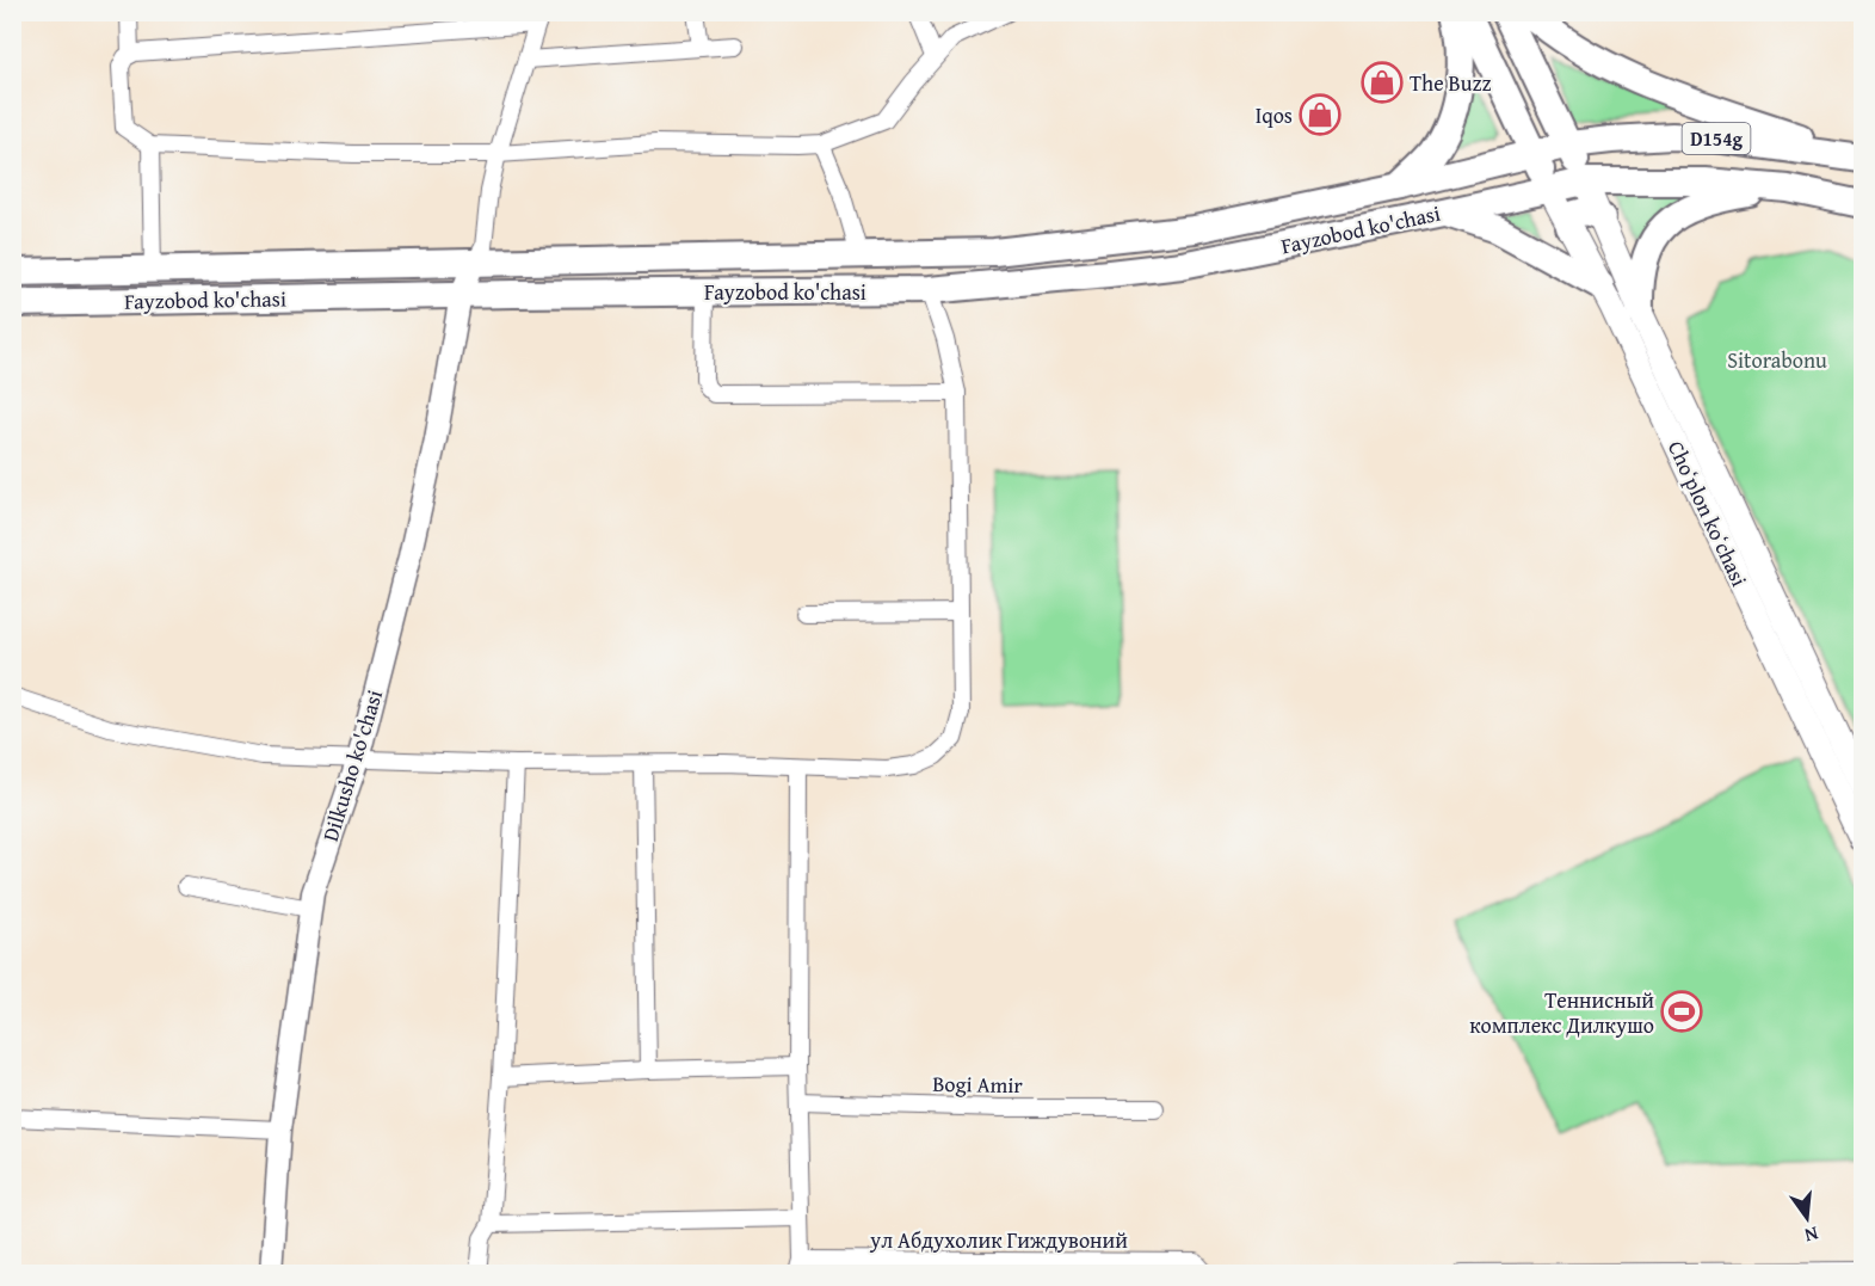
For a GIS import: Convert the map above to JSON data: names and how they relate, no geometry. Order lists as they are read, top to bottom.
{
  "streets": {
    "main road": ["D154g", "Fayzobod ko'chasi", "Choʻplon koʻchasi"],
    "street": ["Dilkusho ko'chasi", "ул Абдухолик Гиждувоний"]
  },
  "crossings": [
    ["D154g", "Fayzobod ko'chasi"],
    ["D154g", "Choʻplon koʻchasi"],
    ["Fayzobod ko'chasi", "Choʻplon koʻchasi"],
    ["Fayzobod ko'chasi", "Dilkusho ko'chasi"]
  ],
  "parks": ["Sitorabonu"],
  "places": {
    "shop": ["The Buzz", "Iqos"],
    "sports": ["Теннисный комплекс Дилкушо"]
  },
  "north": "bottom"
}
